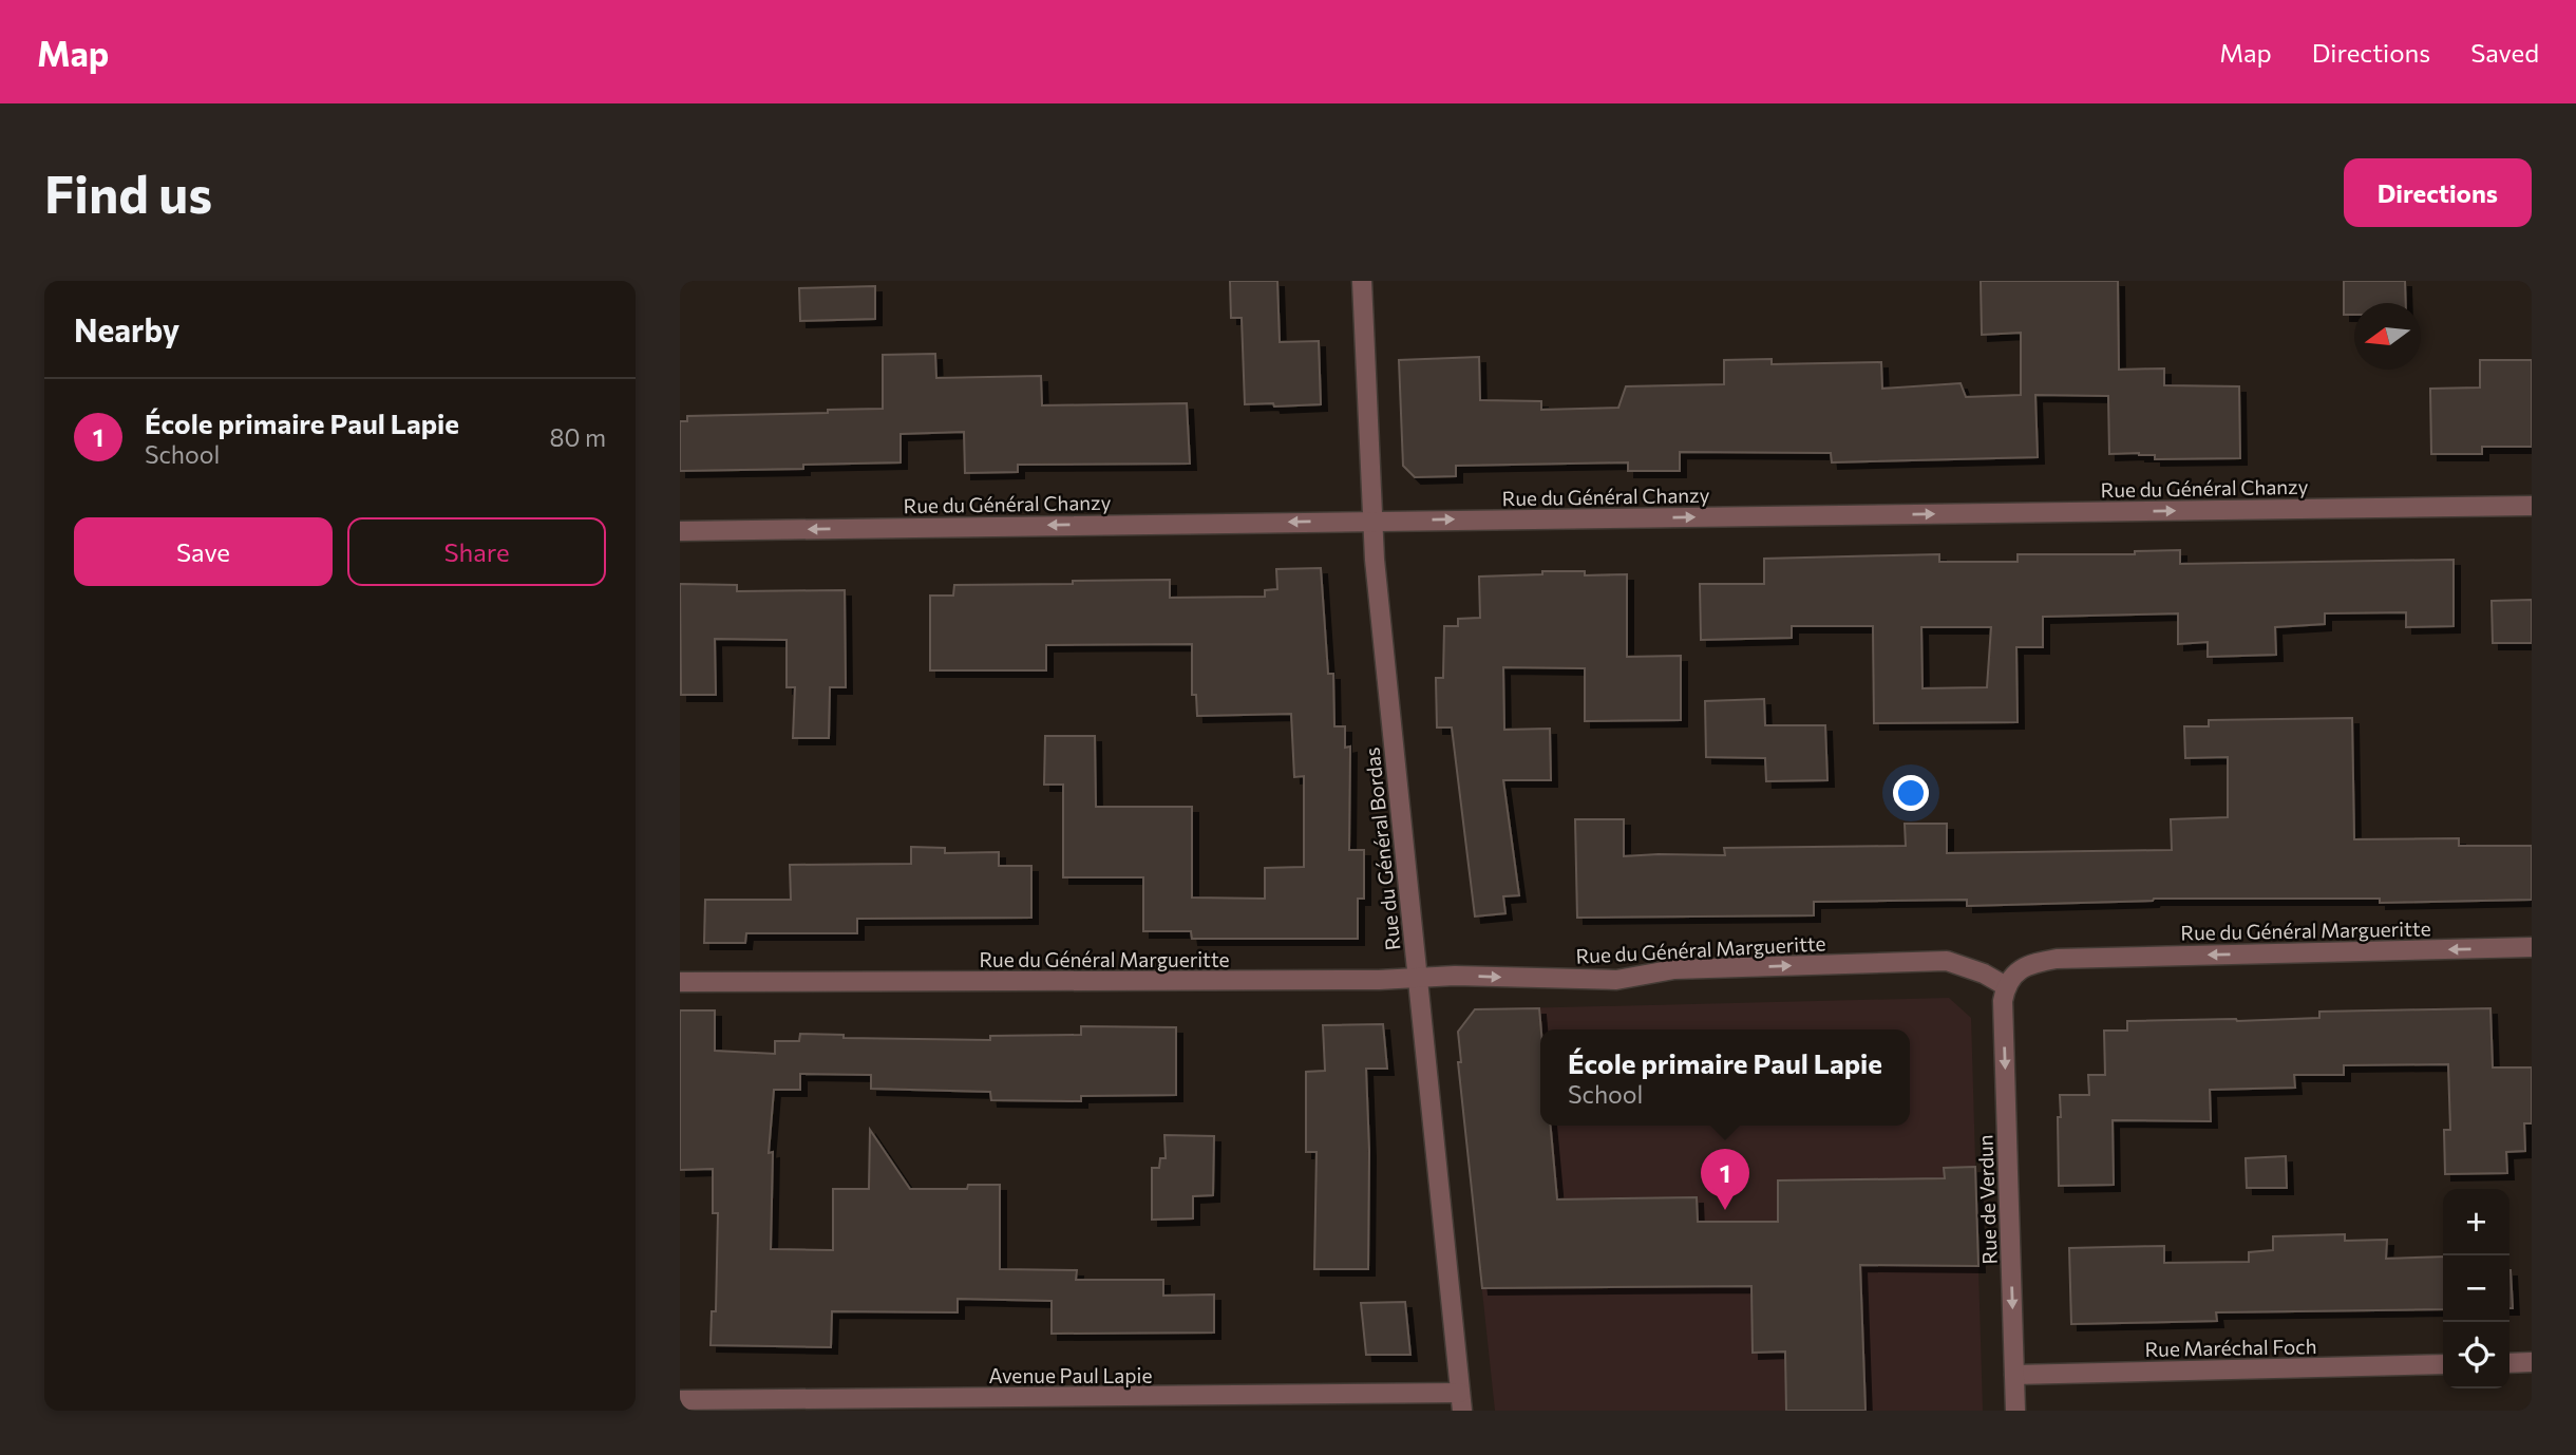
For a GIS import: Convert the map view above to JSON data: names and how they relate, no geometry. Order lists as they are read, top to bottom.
{
  "streets": {
    "street": [
      "Rue du Général Chanzy",
      "Rue du Général Bordas",
      "Rue du Général Margueritte",
      "Rue de Verdun",
      "Rue Maréchal Foch",
      "Avenue Paul Lapie"
    ]
  },
  "crossings": [
    ["Rue du Général Chanzy", "Rue du Général Bordas"],
    ["Rue du Général Bordas", "Rue du Général Margueritte"],
    ["Rue du Général Bordas", "Avenue Paul Lapie"],
    ["Rue du Général Margueritte", "Rue de Verdun"],
    ["Rue de Verdun", "Rue Maréchal Foch"]
  ],
  "one_way": ["Rue de Verdun"],
  "north": "left",
  "page": {
    "header": "Map",
    "nav": ["Map", "Directions", "Saved"],
    "buttons": [
      "Directions",
      ["Save", "Share"]
    ],
    "title": "Find us",
    "heading": "Nearby",
    "list": [
      {
        "mark": "1",
        "name": "École primaire Paul Lapie",
        "note": "School",
        "value": "80 m"
      }
    ],
    "popup": ["École primaire Paul Lapie", "School"],
    "pins": "1",
    "map_buttons": ["+", "−"]
  }
}
